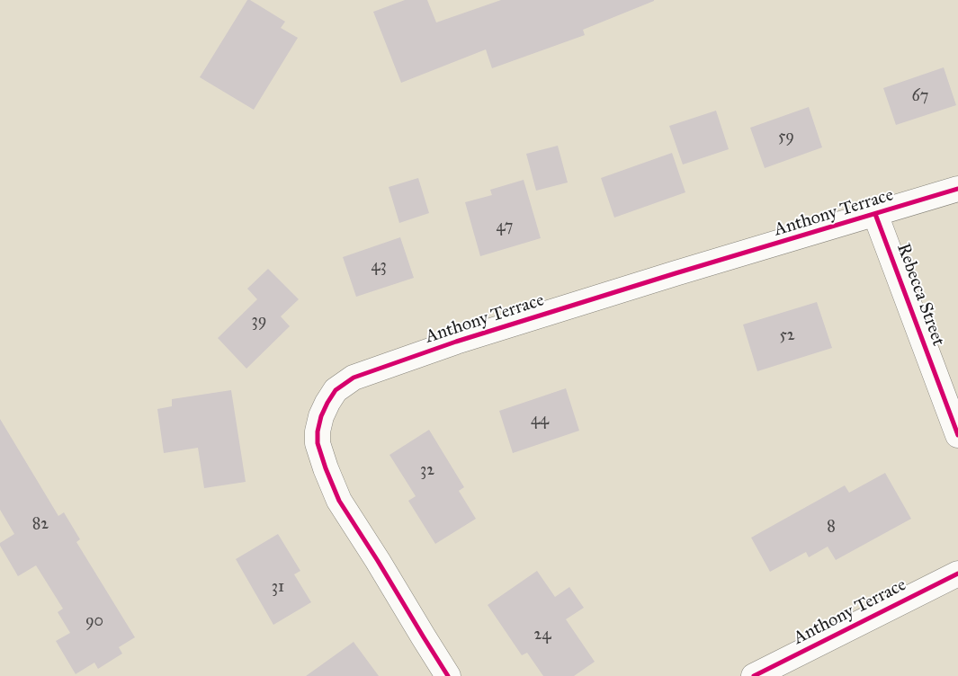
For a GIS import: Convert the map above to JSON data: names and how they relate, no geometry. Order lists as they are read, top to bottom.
{
  "streets": {
    "street": ["Anthony Terrace", "Rebecca Street"]
  },
  "crossings": [
    ["Anthony Terrace", "Rebecca Street"]
  ],
  "house_numbers": [
    "67",
    "59",
    "47",
    "43",
    "39",
    "52",
    "44",
    "32",
    "82",
    "8",
    "31",
    "90",
    "24"
  ]
}
